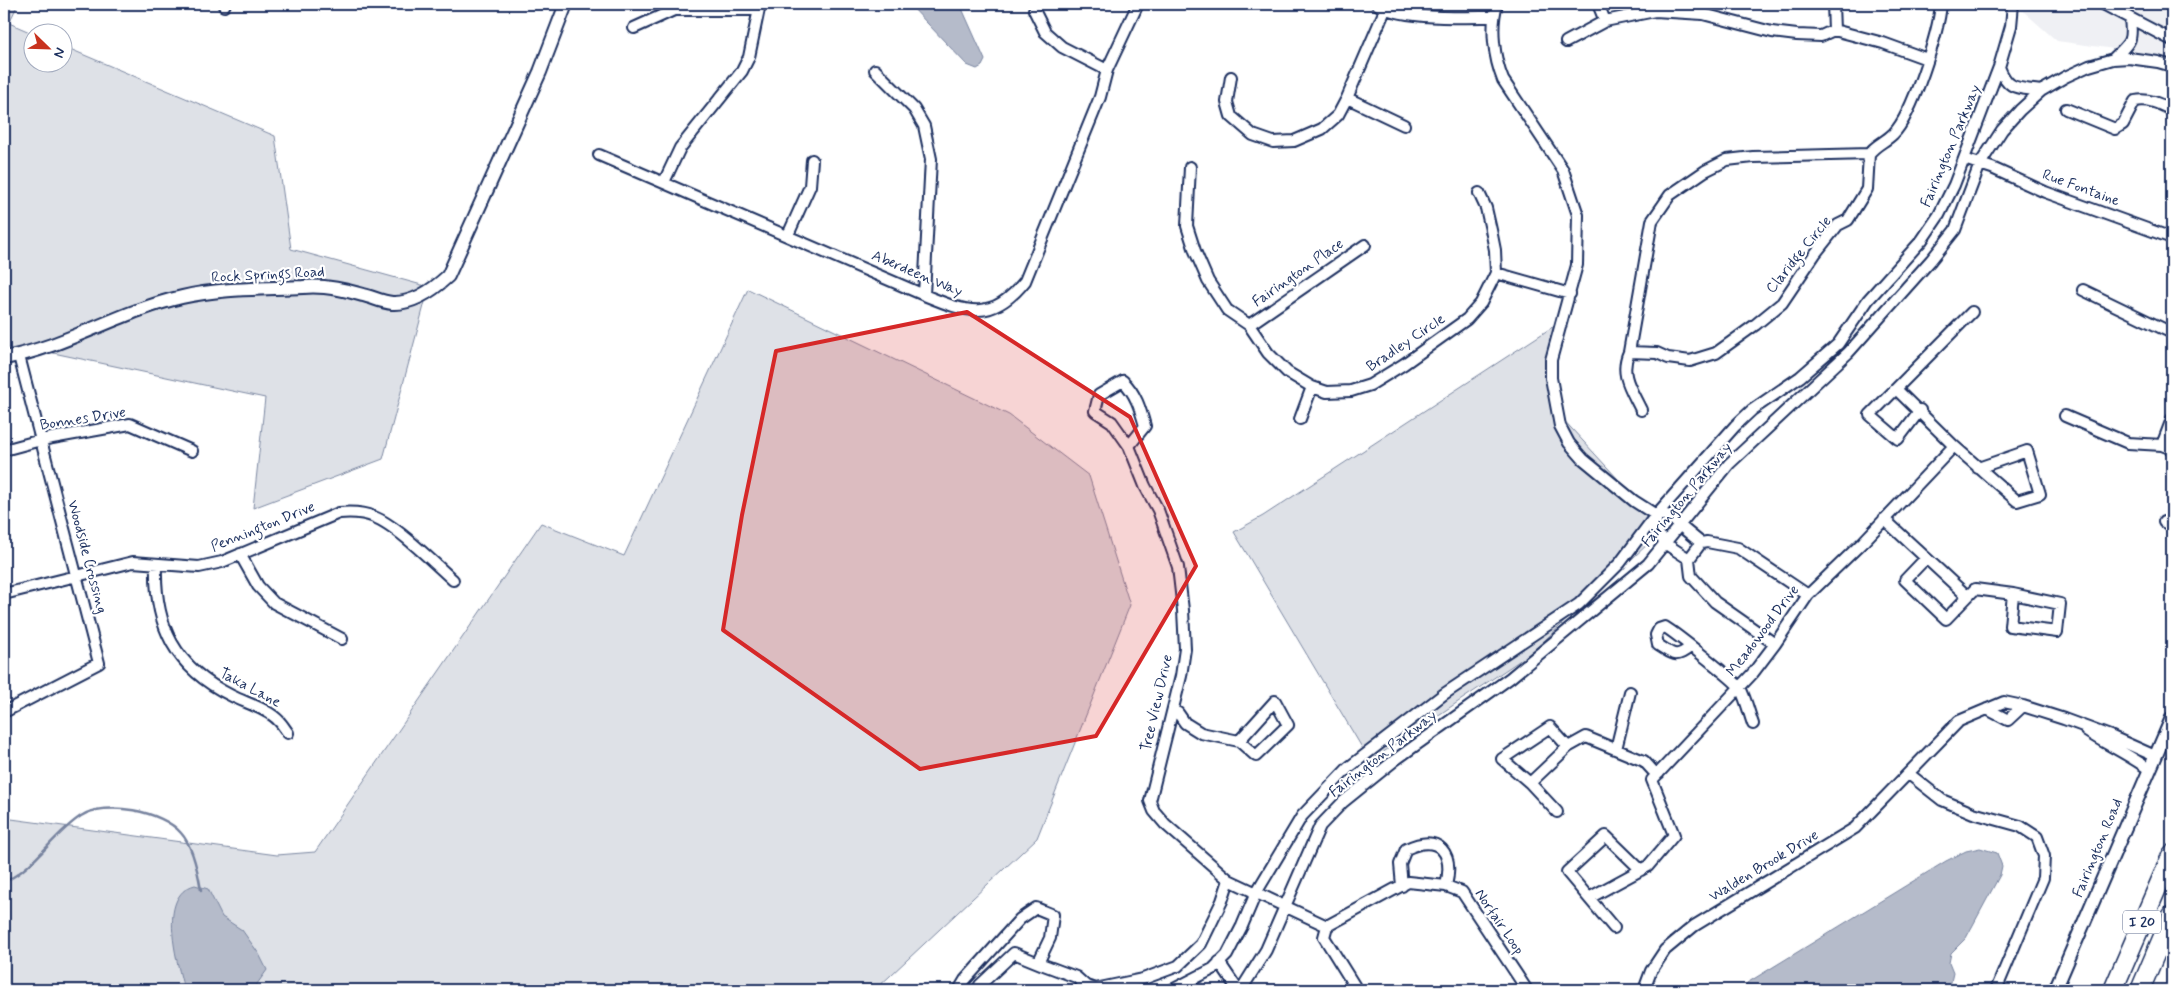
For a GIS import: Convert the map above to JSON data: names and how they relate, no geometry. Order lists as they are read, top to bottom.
{
  "streets": {
    "highway": ["I 20"],
    "street": [
      "Fairington Parkway",
      "Rue Fontaine",
      "Claridge Circle",
      "Fairington Place",
      "Aberdeen Way",
      "Rock Springs Road",
      "Bradley Circle",
      "Bonnes Drive",
      "Pennington Drive",
      "Woodside Crossing",
      "Meadowood Drive",
      "Taka Lane",
      "Tree View Drive",
      "Fairington Road",
      "Walden Brook Drive",
      "Norfair Loop"
    ]
  },
  "crossings": [
    ["Fairington Parkway", "Rue Fontaine"],
    ["Fairington Parkway", "Tree View Drive"],
    ["Fairington Place", "Bradley Circle"],
    ["Rock Springs Road", "Woodside Crossing"],
    ["Bonnes Drive", "Woodside Crossing"],
    ["Pennington Drive", "Woodside Crossing"],
    ["Pennington Drive", "Taka Lane"],
    ["Fairington Road", "Walden Brook Drive"]
  ],
  "north": "bottom right"
}
